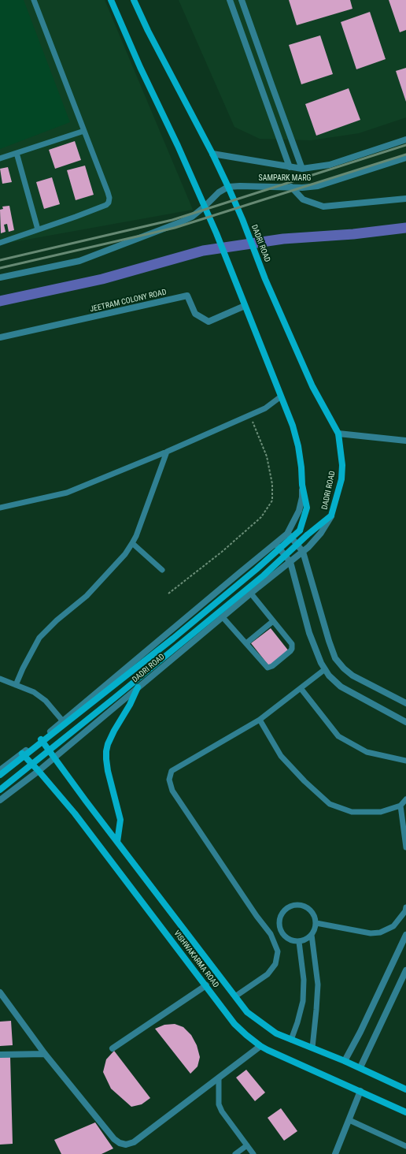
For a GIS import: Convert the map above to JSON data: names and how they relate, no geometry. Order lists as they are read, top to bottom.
{
  "streets": {
    "main road": ["DADRI ROAD", "VISHWAKARMA ROAD"],
    "street": ["SAMPARK MARG", "JEETRAM COLONY ROAD"]
  },
  "crossings": [
    ["SAMPARK MARG", "DADRI ROAD"],
    ["DADRI ROAD", "JEETRAM COLONY ROAD"],
    ["DADRI ROAD", "VISHWAKARMA ROAD"]
  ]
}
